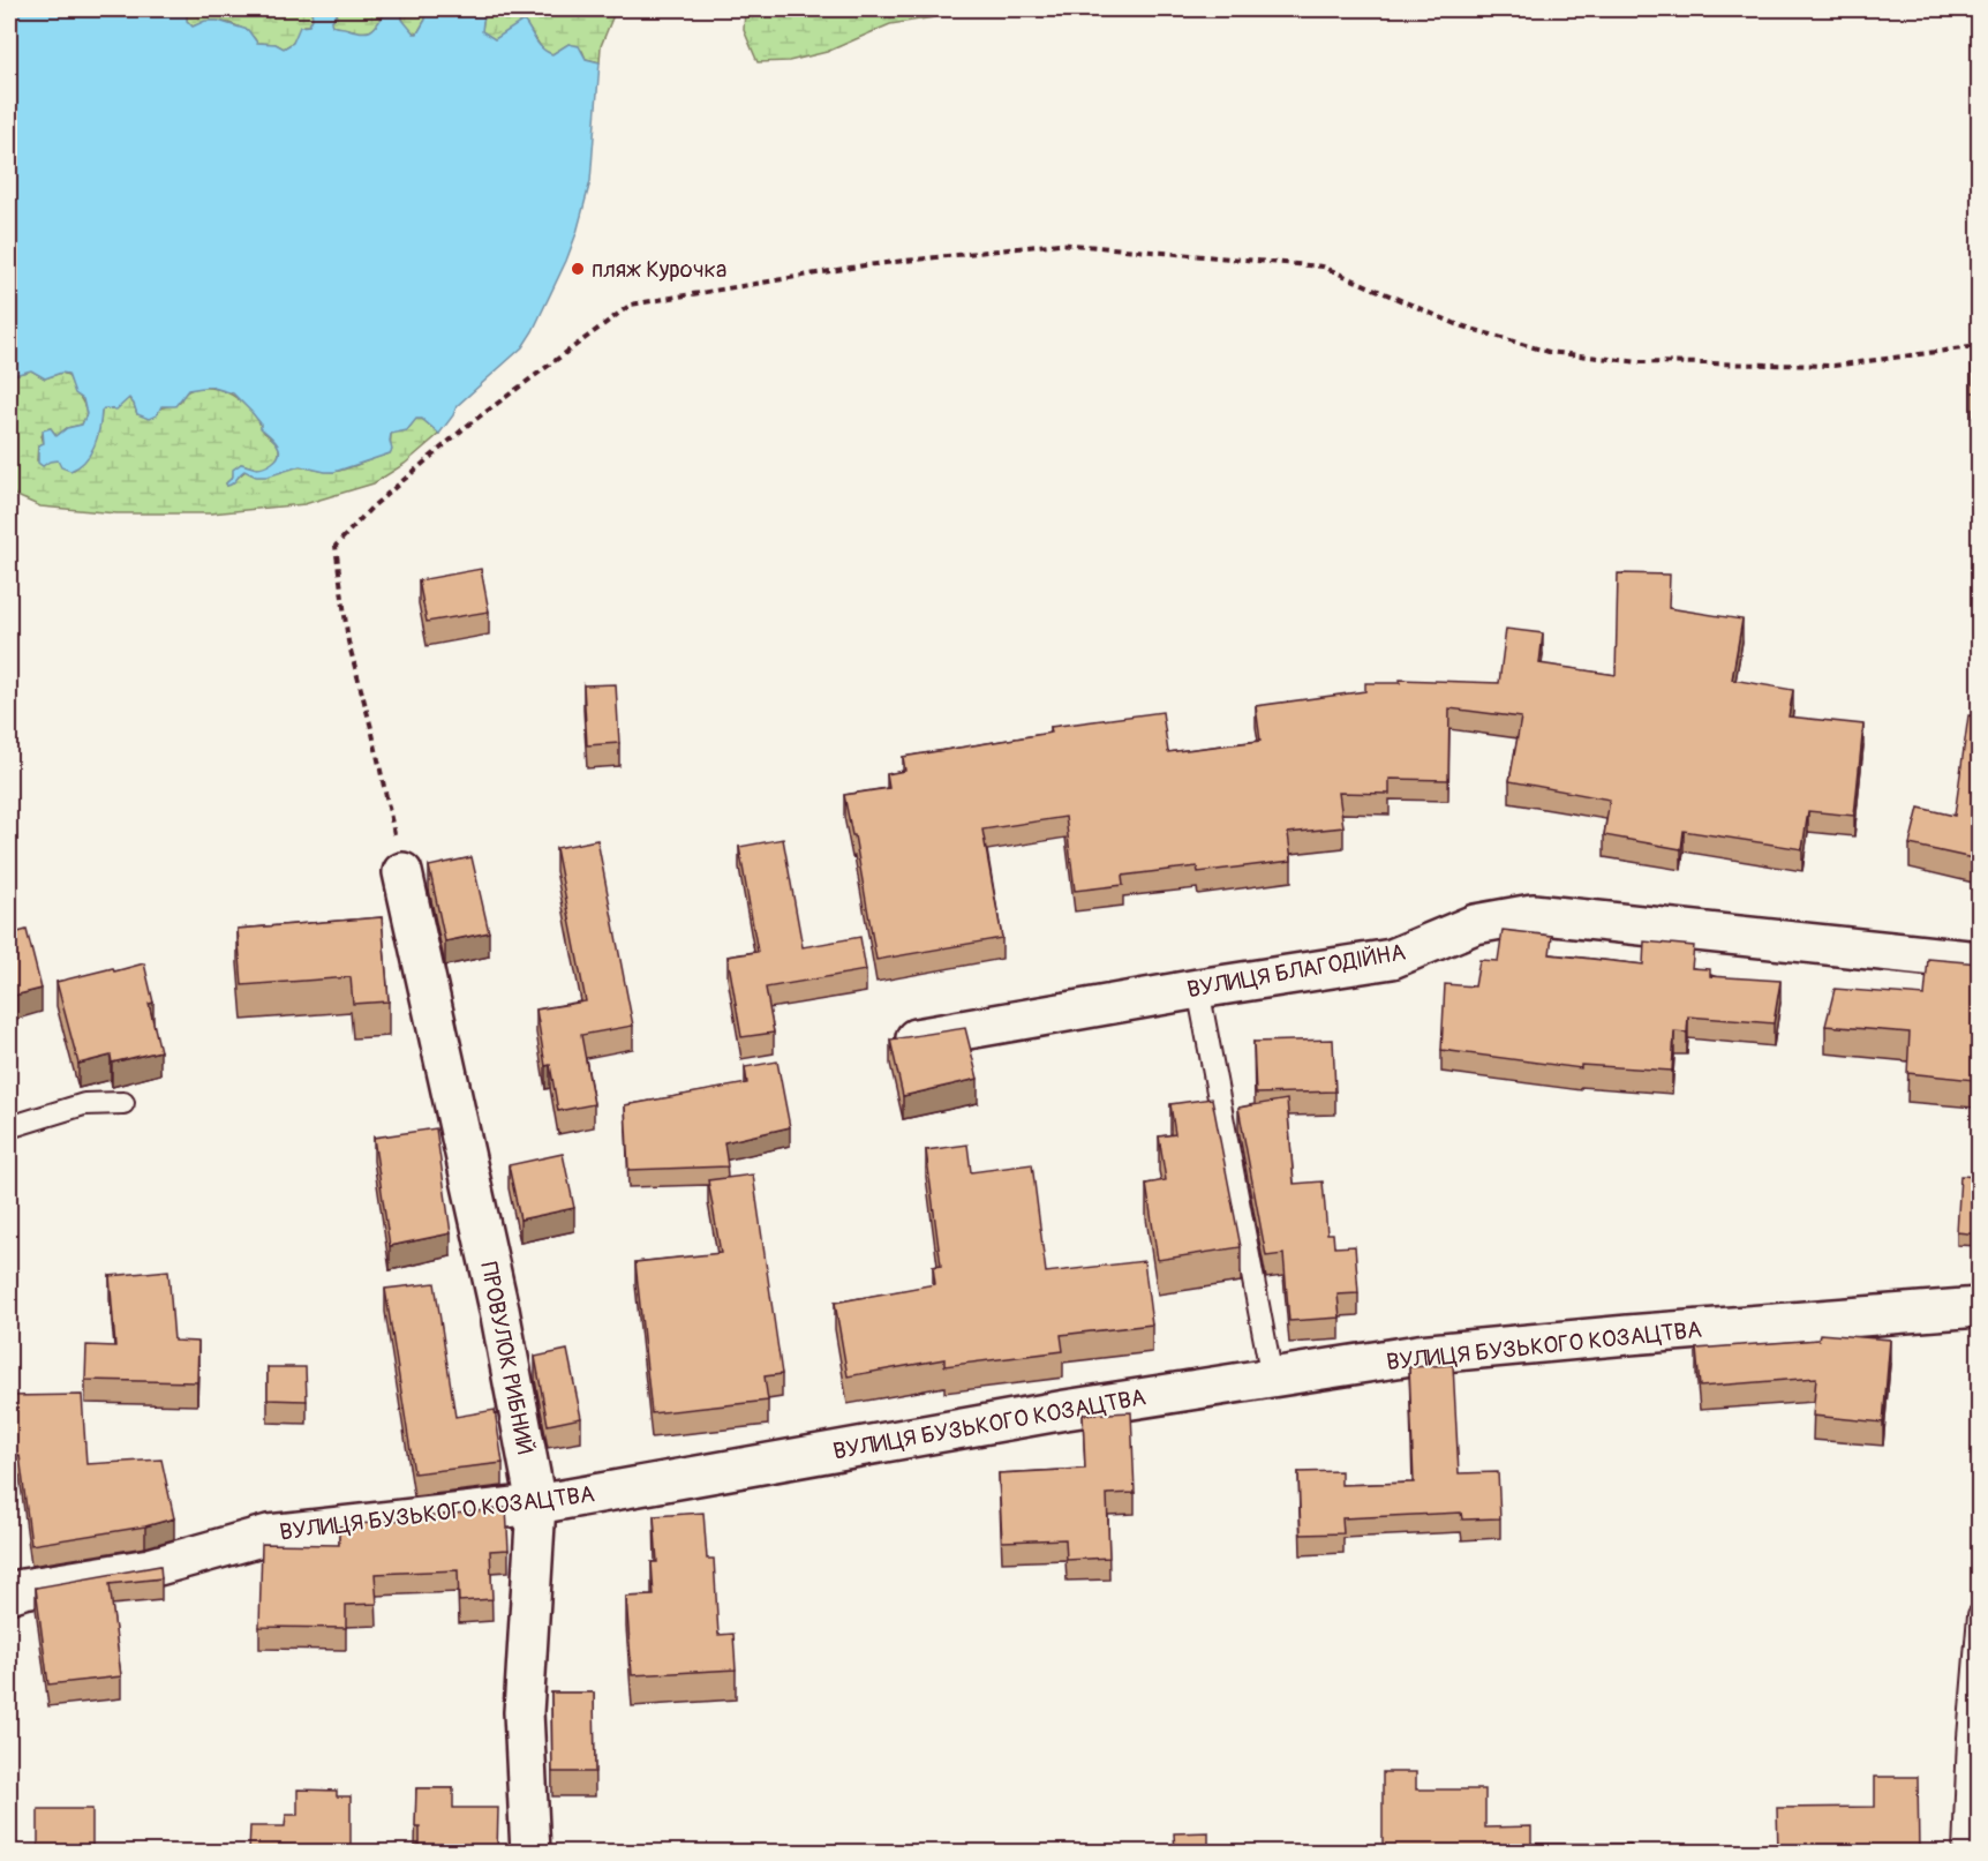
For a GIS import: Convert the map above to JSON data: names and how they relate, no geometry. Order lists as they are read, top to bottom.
{
  "streets": {
    "street": ["ВУЛИЦЯ БЛАГОДІЙНА", "ВУЛИЦЯ БУЗЬКОГО КОЗАЦТВА", "ПРОВУЛОК РИБНИЙ"]
  },
  "crossings": [
    ["ВУЛИЦЯ БУЗЬКОГО КОЗАЦТВА", "ПРОВУЛОК РИБНИЙ"]
  ],
  "places": ["пляж Курочка"]
}
